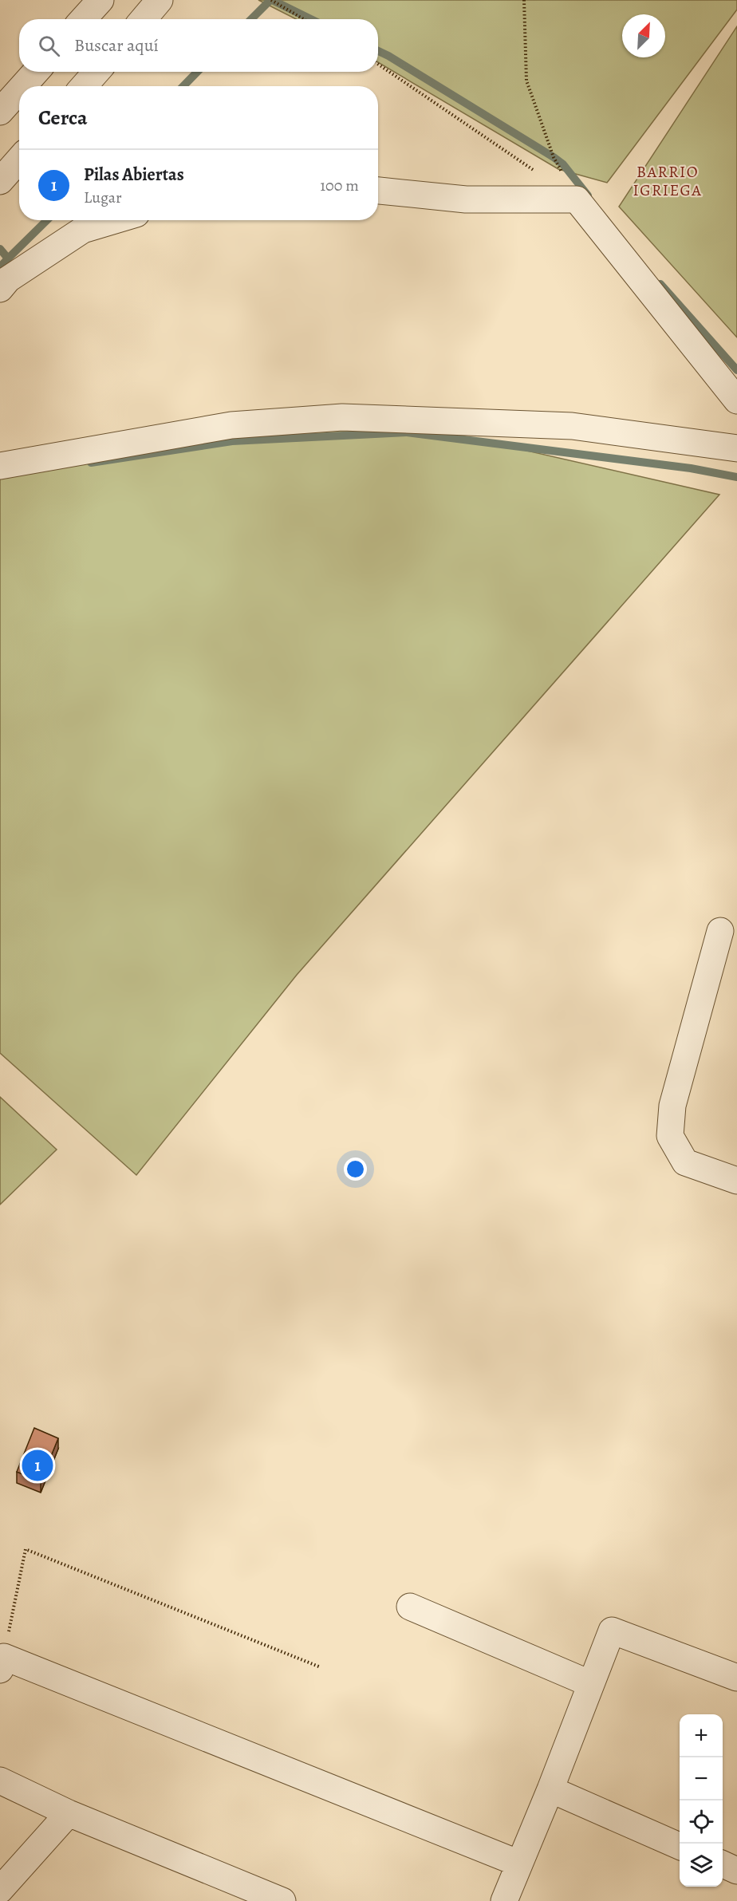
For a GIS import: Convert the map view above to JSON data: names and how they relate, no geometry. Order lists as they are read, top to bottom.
{
  "districts": ["BARRIO IGRIEGA"],
  "north": "top right",
  "page": {
    "search": "Buscar aquí",
    "heading": "Cerca",
    "list": [
      {
        "mark": "1",
        "name": "Pilas Abiertas",
        "note": "Lugar",
        "value": "100 m"
      }
    ],
    "pins": "1",
    "map_buttons": ["+", "−"]
  }
}
